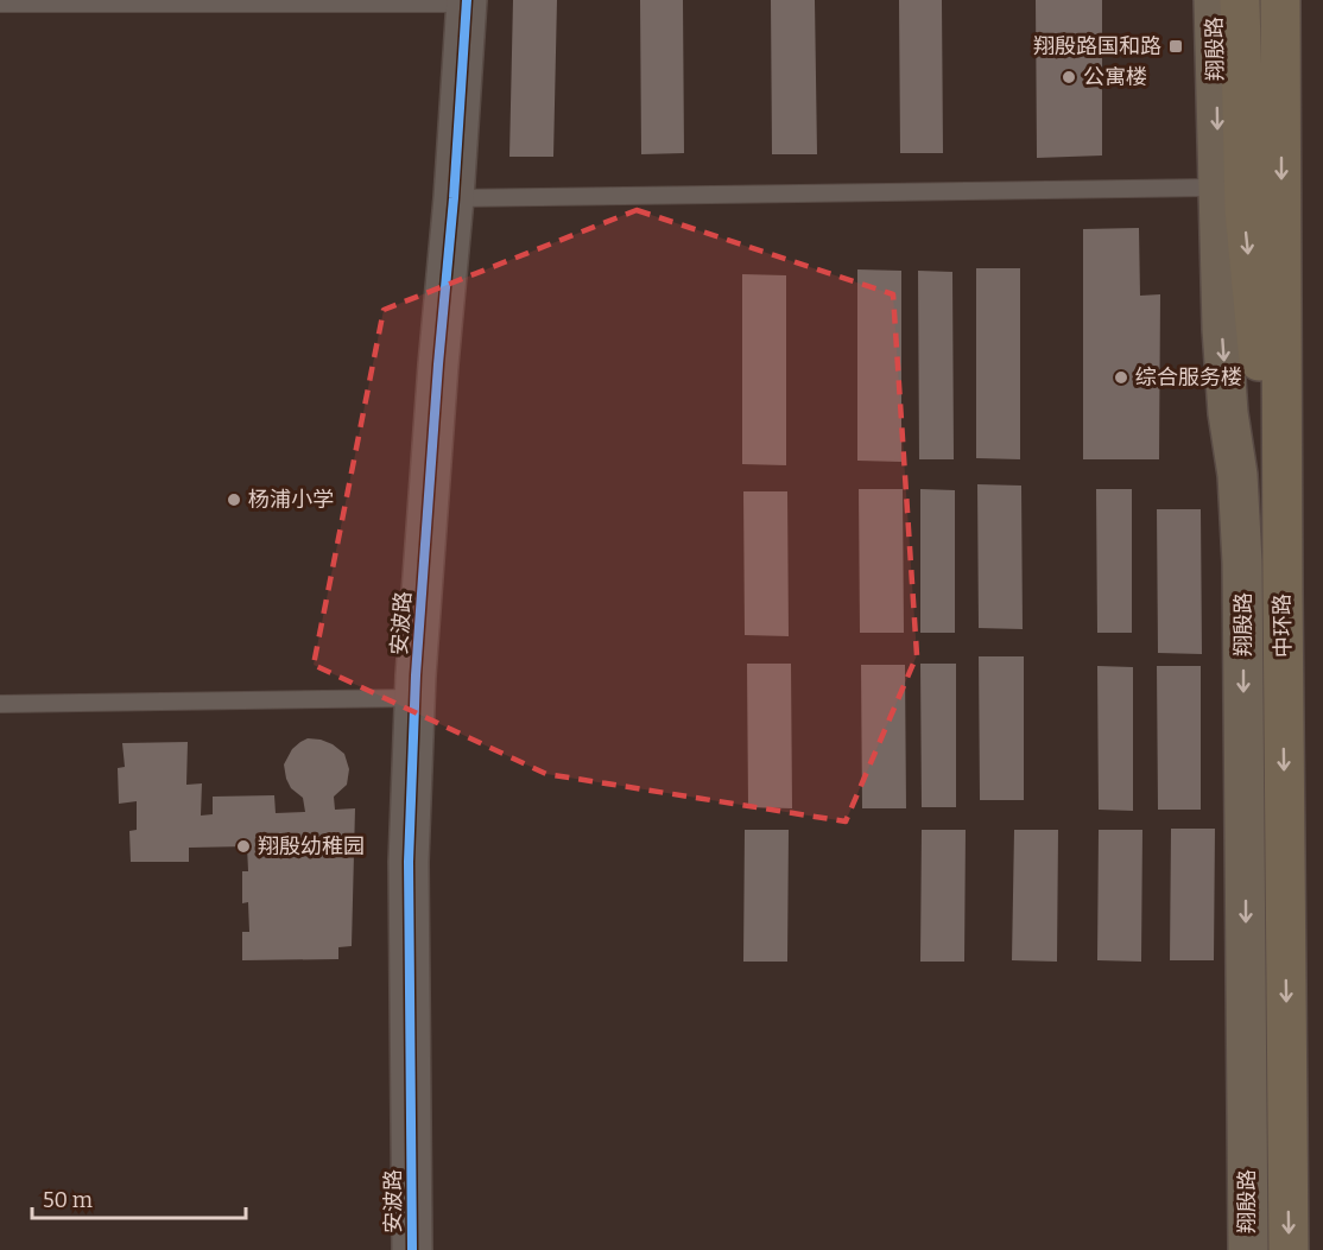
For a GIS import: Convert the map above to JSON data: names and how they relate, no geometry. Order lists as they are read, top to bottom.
{
  "streets": {
    "highway": ["中环路"],
    "main road": ["翔殷路"],
    "street": ["安波路"]
  },
  "one_way": ["翔殷路"],
  "places": {
    "transit": ["翔殷路国和路"],
    "other": [
      "公寓楼",
      "综合服务楼",
      "杨浦小学",
      "翔殷幼稚园"
    ]
  },
  "scale_bar": "50 m"
}
